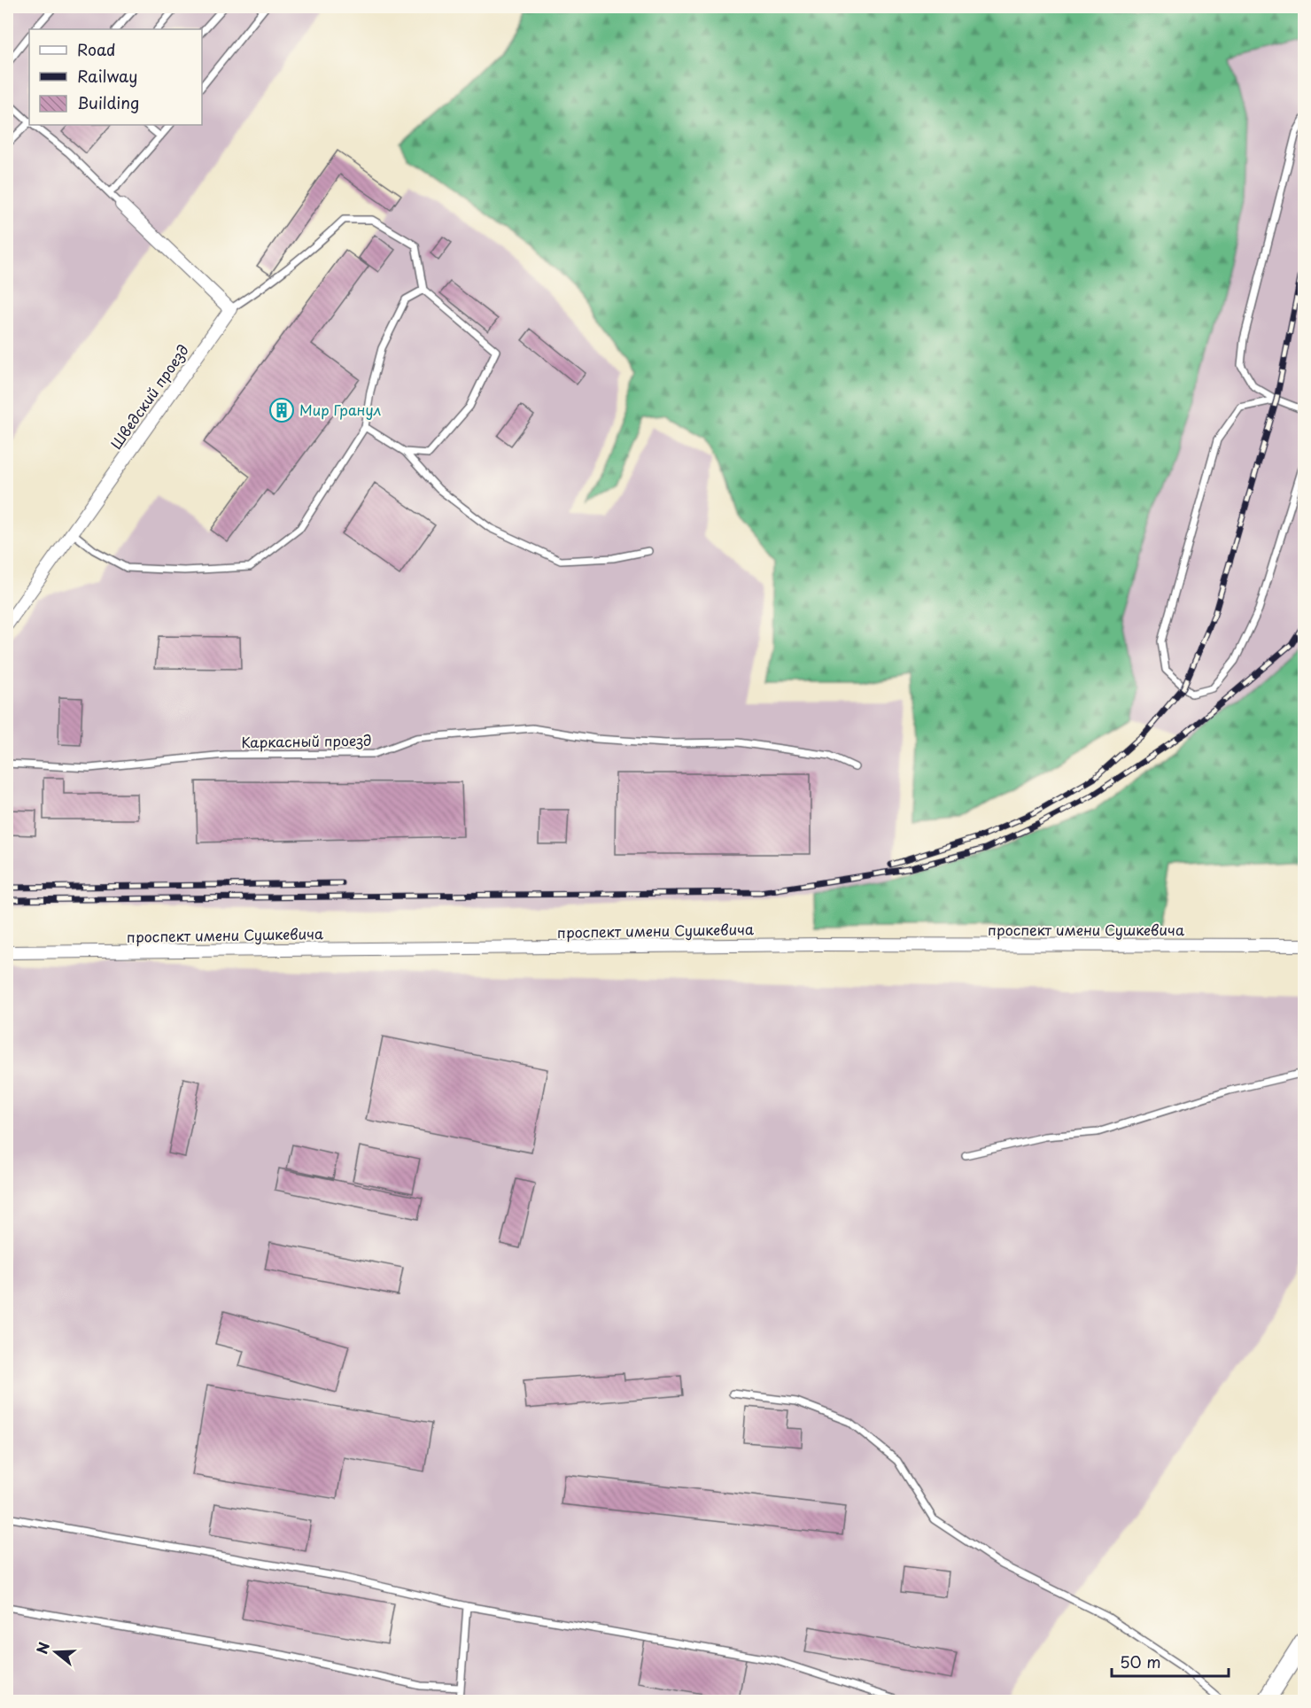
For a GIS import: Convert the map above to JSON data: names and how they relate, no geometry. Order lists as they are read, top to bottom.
{
  "streets": {
    "street": ["Шведский проезд", "проспект имени Сушкевича"],
    "lane": ["Каркасный проезд"]
  },
  "places": {
    "building": ["Мир Гранул"]
  },
  "legend": ["Road", "Railway", "Building"],
  "scale_bar": "50 m",
  "north": "left"
}
